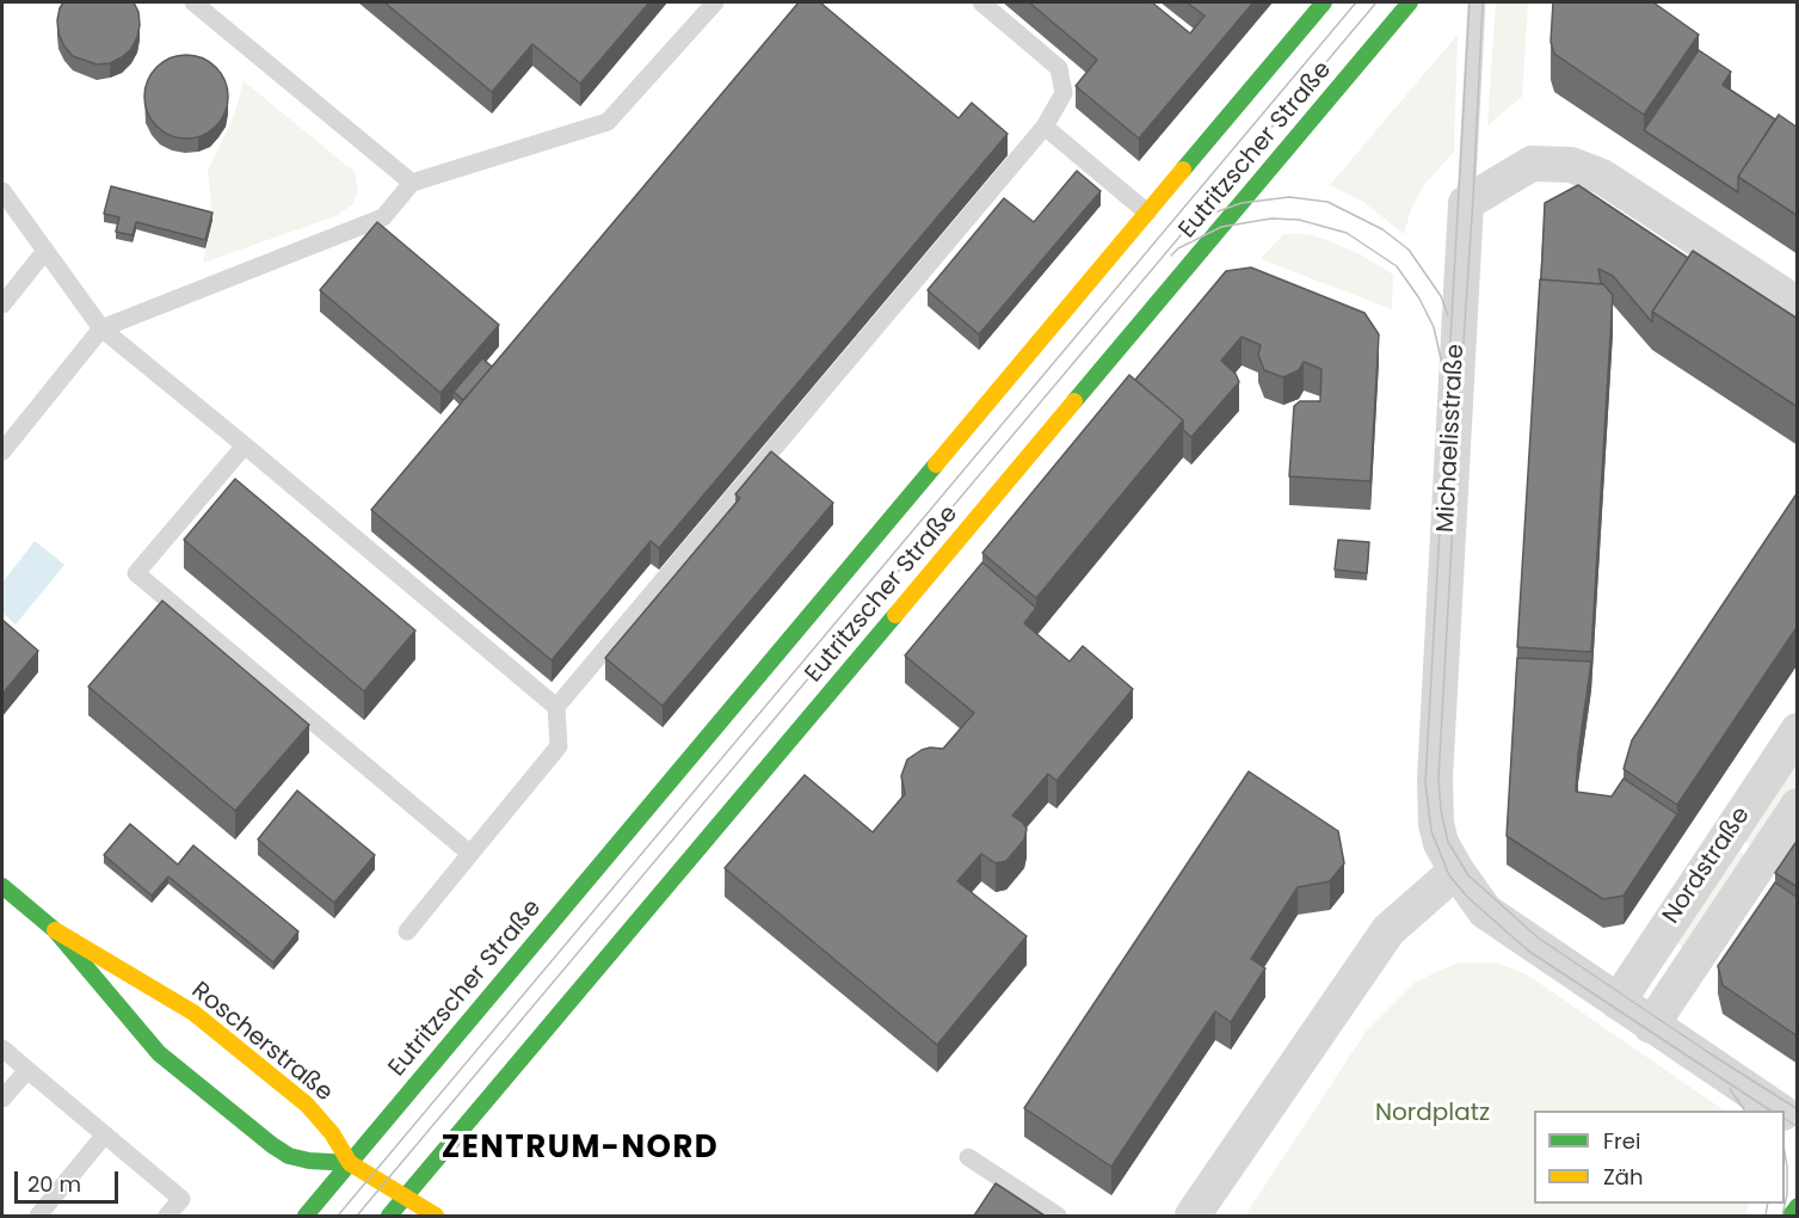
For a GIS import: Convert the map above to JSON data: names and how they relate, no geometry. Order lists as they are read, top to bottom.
{
  "streets": {
    "main road": ["Eutritzscher Straße", "Roscherstraße"],
    "street": ["Michaelisstraße", "Nordstraße"]
  },
  "crossings": [
    ["Eutritzscher Straße", "Roscherstraße"]
  ],
  "districts": ["ZENTRUM-NORD"],
  "parks": ["Nordplatz"],
  "legend": ["Frei", "Zäh"],
  "scale_bar": "20 m"
}
